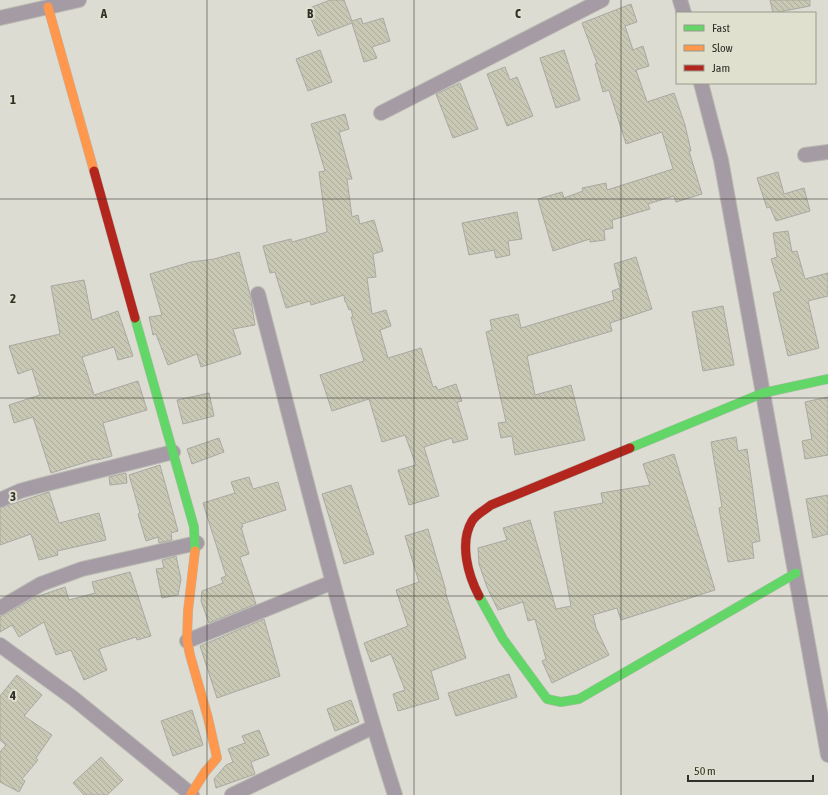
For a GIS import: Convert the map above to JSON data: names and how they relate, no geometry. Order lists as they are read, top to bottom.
{
  "legend": ["Fast", "Slow", "Jam"],
  "scale_bar": "50 m",
  "grid": {
    "columns": ["A", "B", "C"],
    "rows": [
      "1",
      "2",
      "3",
      "4"
    ]
  }
}
